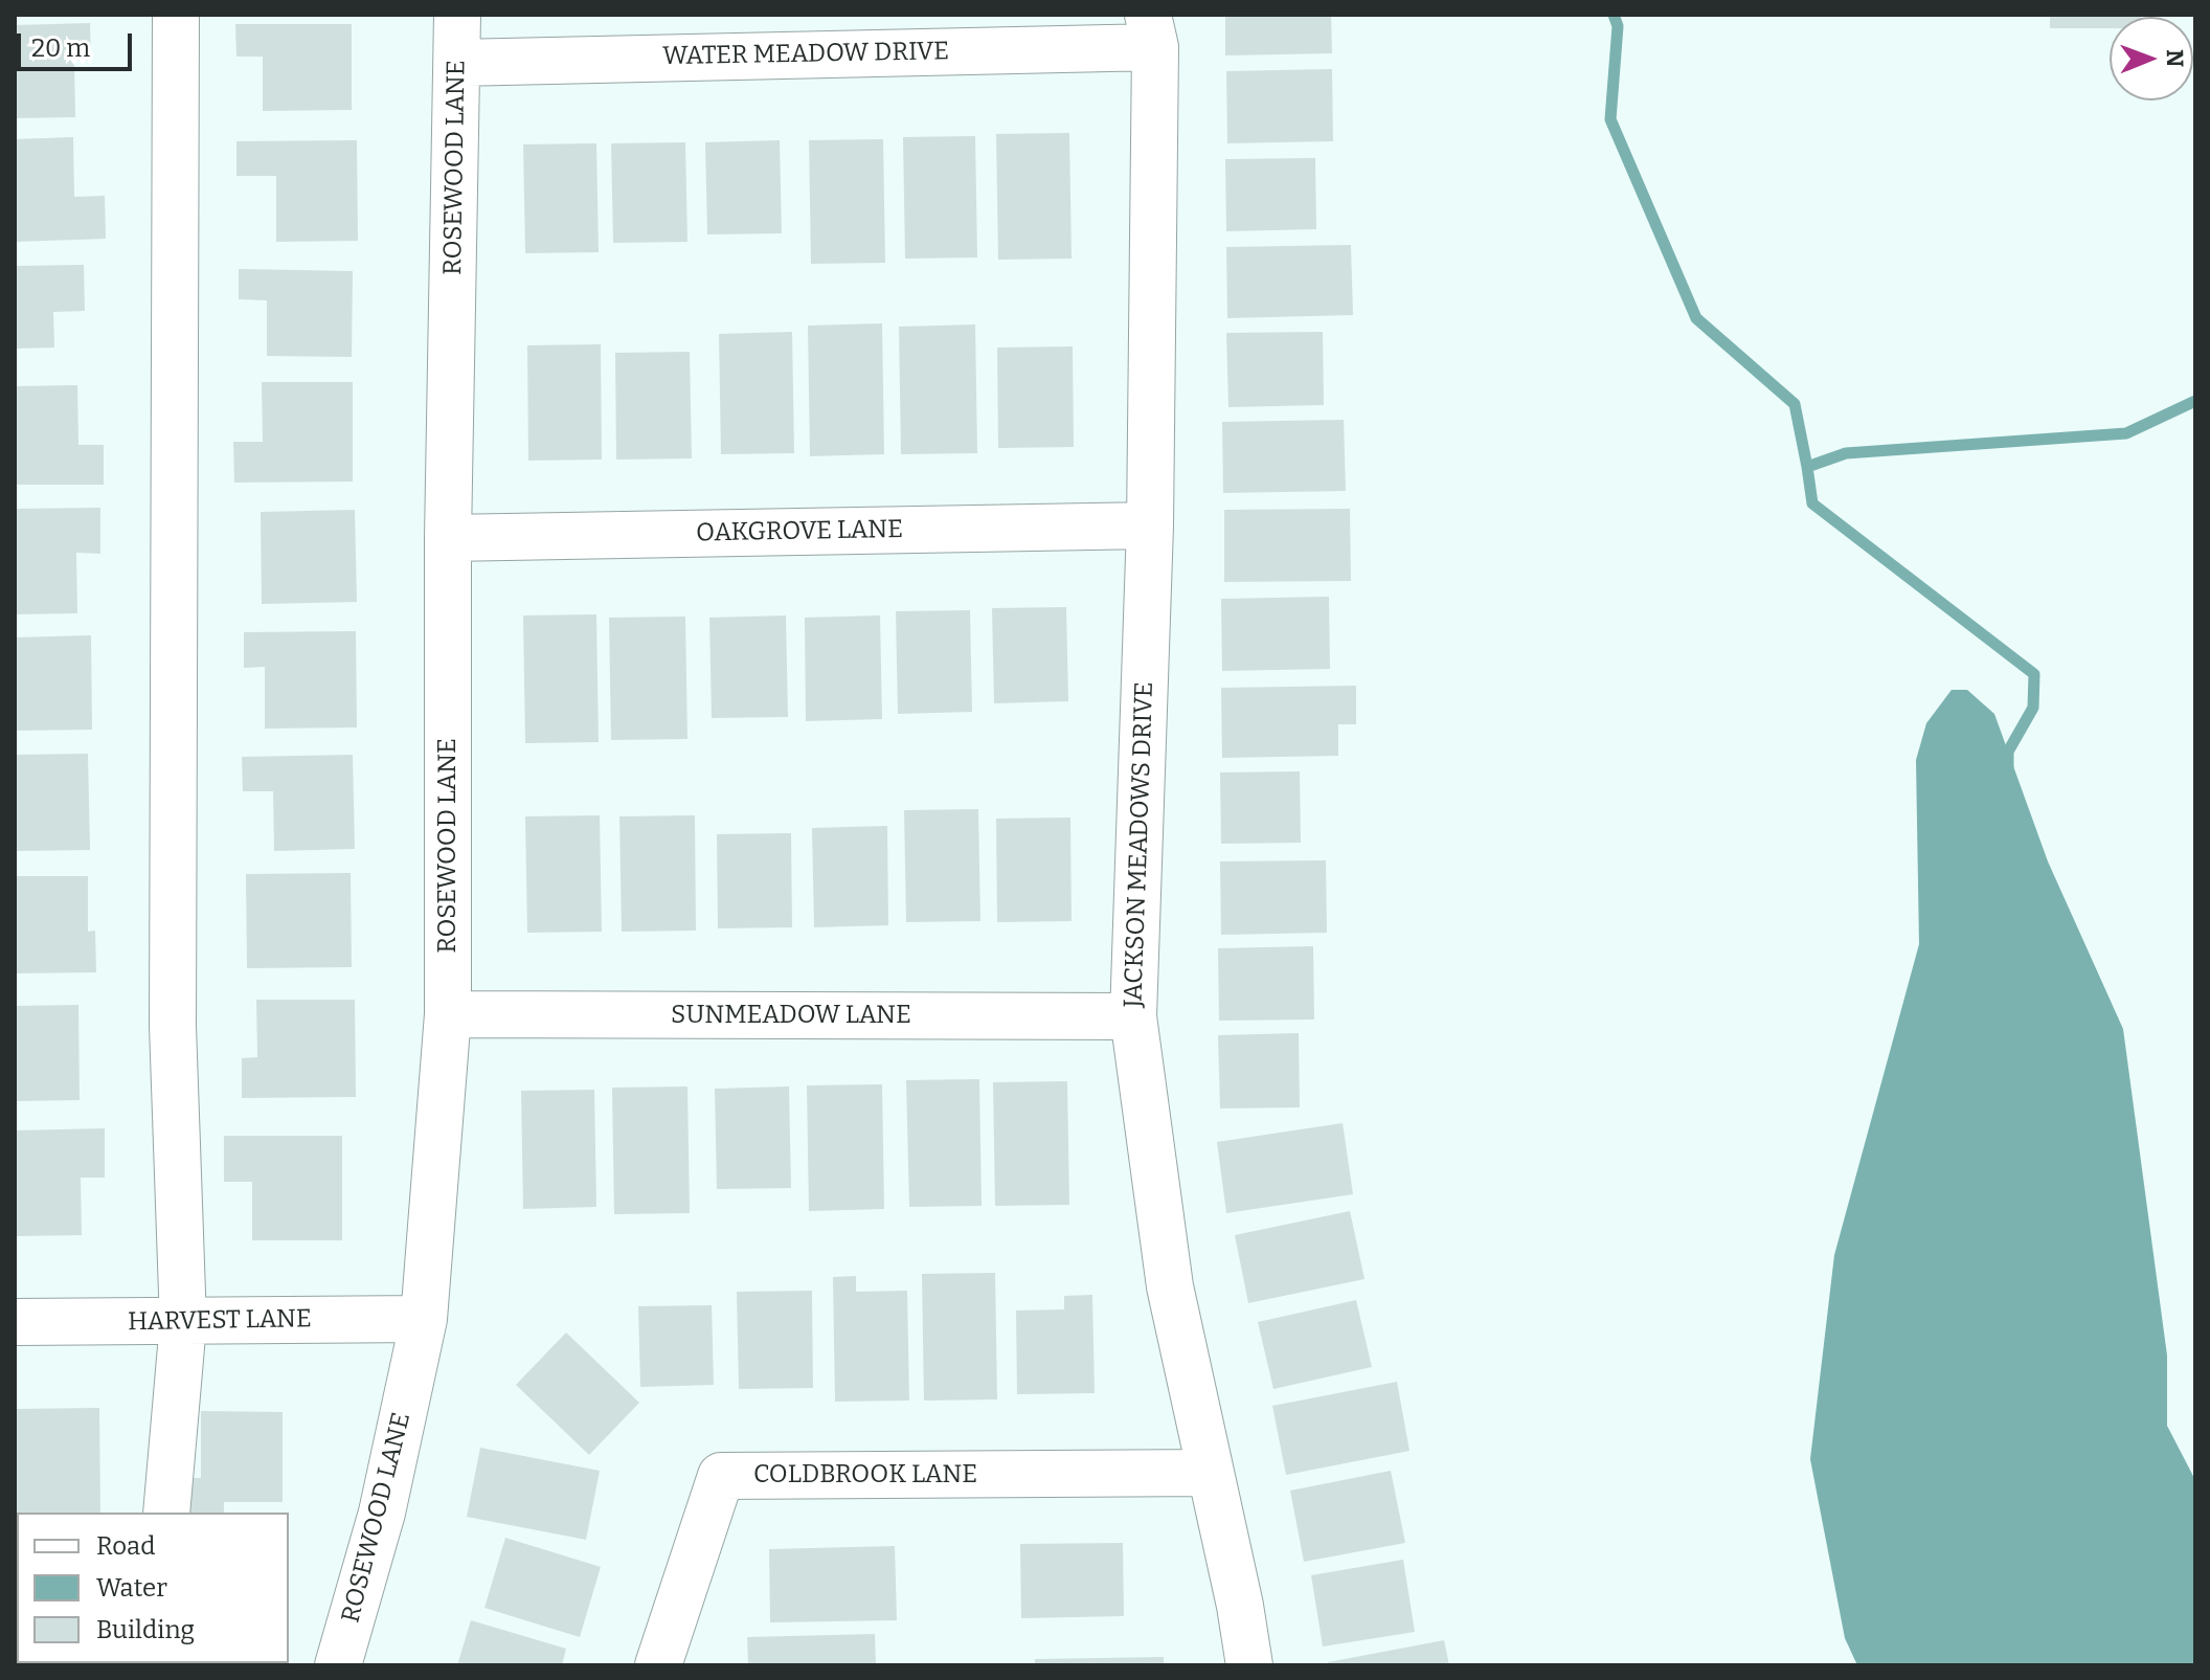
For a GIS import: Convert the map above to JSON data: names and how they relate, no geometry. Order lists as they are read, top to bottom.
{
  "streets": {
    "street": [
      "WATER MEADOW DRIVE",
      "ROSEWOOD LANE",
      "OAKGROVE LANE",
      "JACKSON MEADOWS DRIVE",
      "SUNMEADOW LANE",
      "HARVEST LANE",
      "COLDBROOK LANE"
    ]
  },
  "crossings": [
    ["WATER MEADOW DRIVE", "ROSEWOOD LANE"],
    ["WATER MEADOW DRIVE", "JACKSON MEADOWS DRIVE"],
    ["ROSEWOOD LANE", "OAKGROVE LANE"],
    ["ROSEWOOD LANE", "SUNMEADOW LANE"],
    ["ROSEWOOD LANE", "HARVEST LANE"],
    ["OAKGROVE LANE", "JACKSON MEADOWS DRIVE"],
    ["JACKSON MEADOWS DRIVE", "SUNMEADOW LANE"],
    ["JACKSON MEADOWS DRIVE", "COLDBROOK LANE"]
  ],
  "legend": ["Road", "Water", "Building"],
  "scale_bar": "20 m",
  "north": "right"
}
